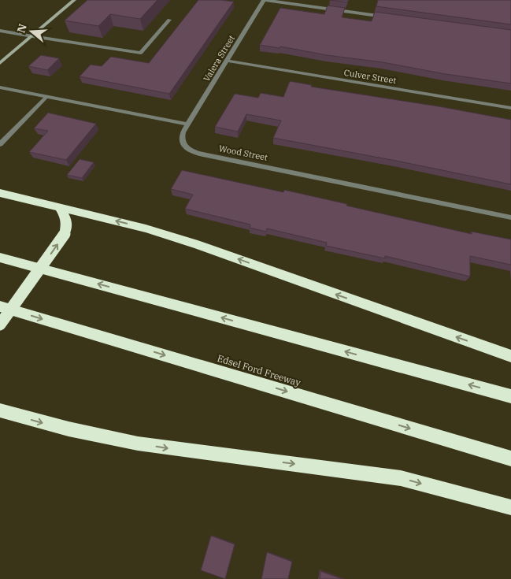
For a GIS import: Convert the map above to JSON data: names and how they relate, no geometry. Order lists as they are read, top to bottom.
{
  "streets": {
    "highway": ["Edsel Ford Freeway"],
    "street": ["Valera Street", "Culver Street", "Wood Street"]
  },
  "crossings": [
    ["Valera Street", "Culver Street"],
    ["Valera Street", "Wood Street"]
  ],
  "north": "left"
}
